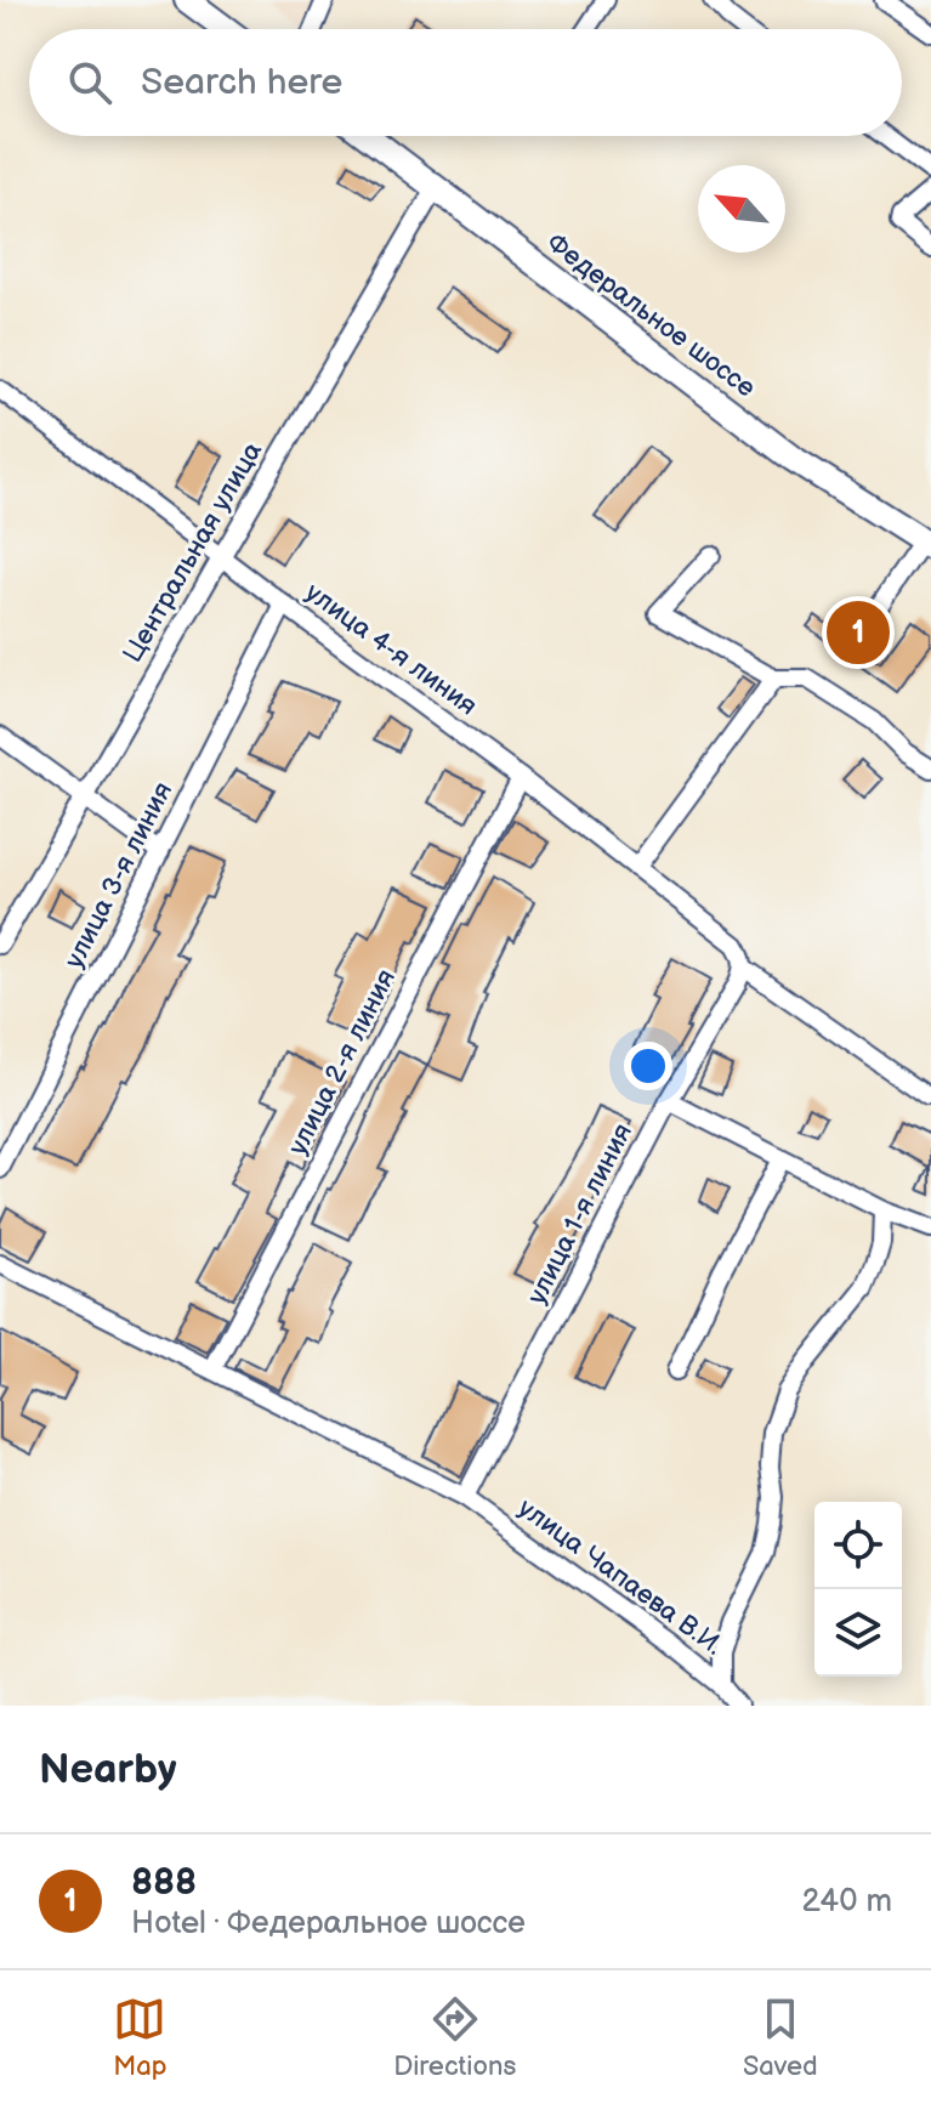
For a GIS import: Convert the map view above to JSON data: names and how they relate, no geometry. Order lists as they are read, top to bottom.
{
  "streets": {
    "highway": ["Федеральное шоссе"],
    "street": [
      "Центральная улица",
      "улица 4-я линия",
      "улица 3-я линия",
      "улица 2-я линия",
      "улица 1-я линия",
      "улица Чапаева В.И."
    ]
  },
  "crossings": [
    ["Федеральное шоссе", "Центральная улица"],
    ["Центральная улица", "улица 4-я линия"],
    ["улица 4-я линия", "улица 3-я линия"],
    ["улица 4-я линия", "улица 2-я линия"],
    ["улица 4-я линия", "улица 1-я линия"],
    ["улица 2-я линия", "улица Чапаева В.И."],
    ["улица 1-я линия", "улица Чапаева В.И."]
  ],
  "north": "top left",
  "page": {
    "search": "Search here",
    "pins": "1",
    "heading": "Nearby",
    "list": [
      {
        "mark": "1",
        "name": "888",
        "note": "Hotel · Федеральное шоссе",
        "value": "240 m"
      }
    ],
    "nav": ["Map", "Directions", "Saved"]
  }
}
